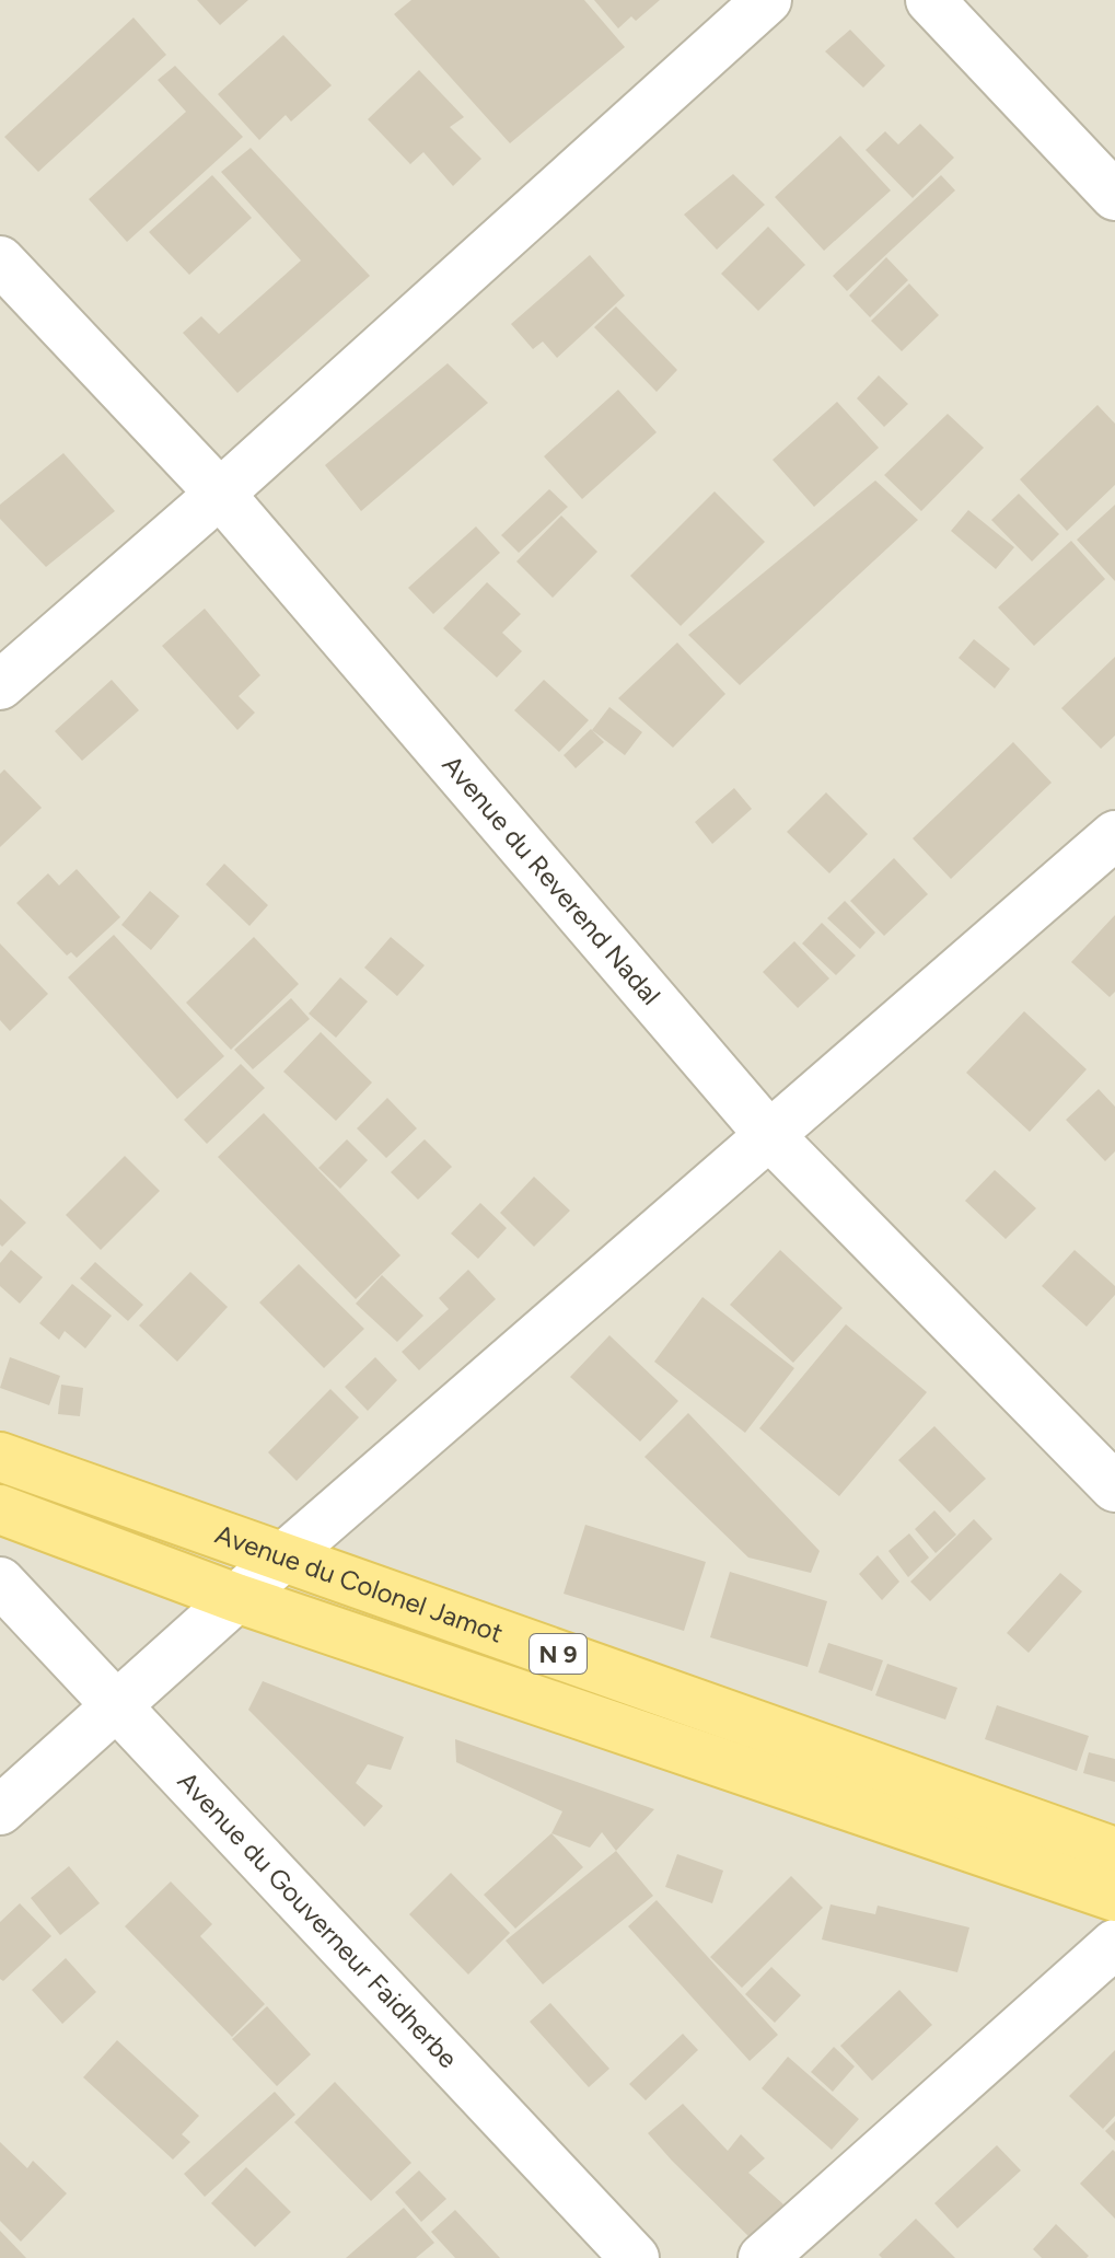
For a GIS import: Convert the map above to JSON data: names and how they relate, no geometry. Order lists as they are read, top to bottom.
{
  "streets": {
    "main road": ["Avenue du Colonel Jamot", "N 9"],
    "street": ["Avenue du Reverend Nadal", "Avenue du Gouverneur Faidherbe"]
  }
}
